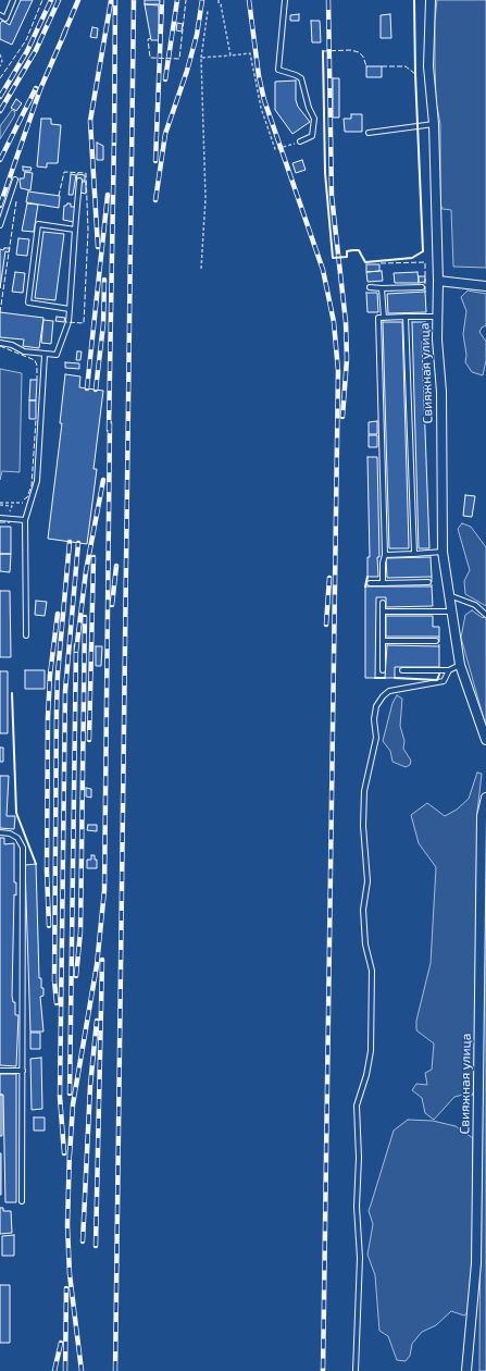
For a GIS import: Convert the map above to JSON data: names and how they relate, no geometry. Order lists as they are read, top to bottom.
{
  "streets": {
    "street": ["Свияжная улица"]
  }
}
